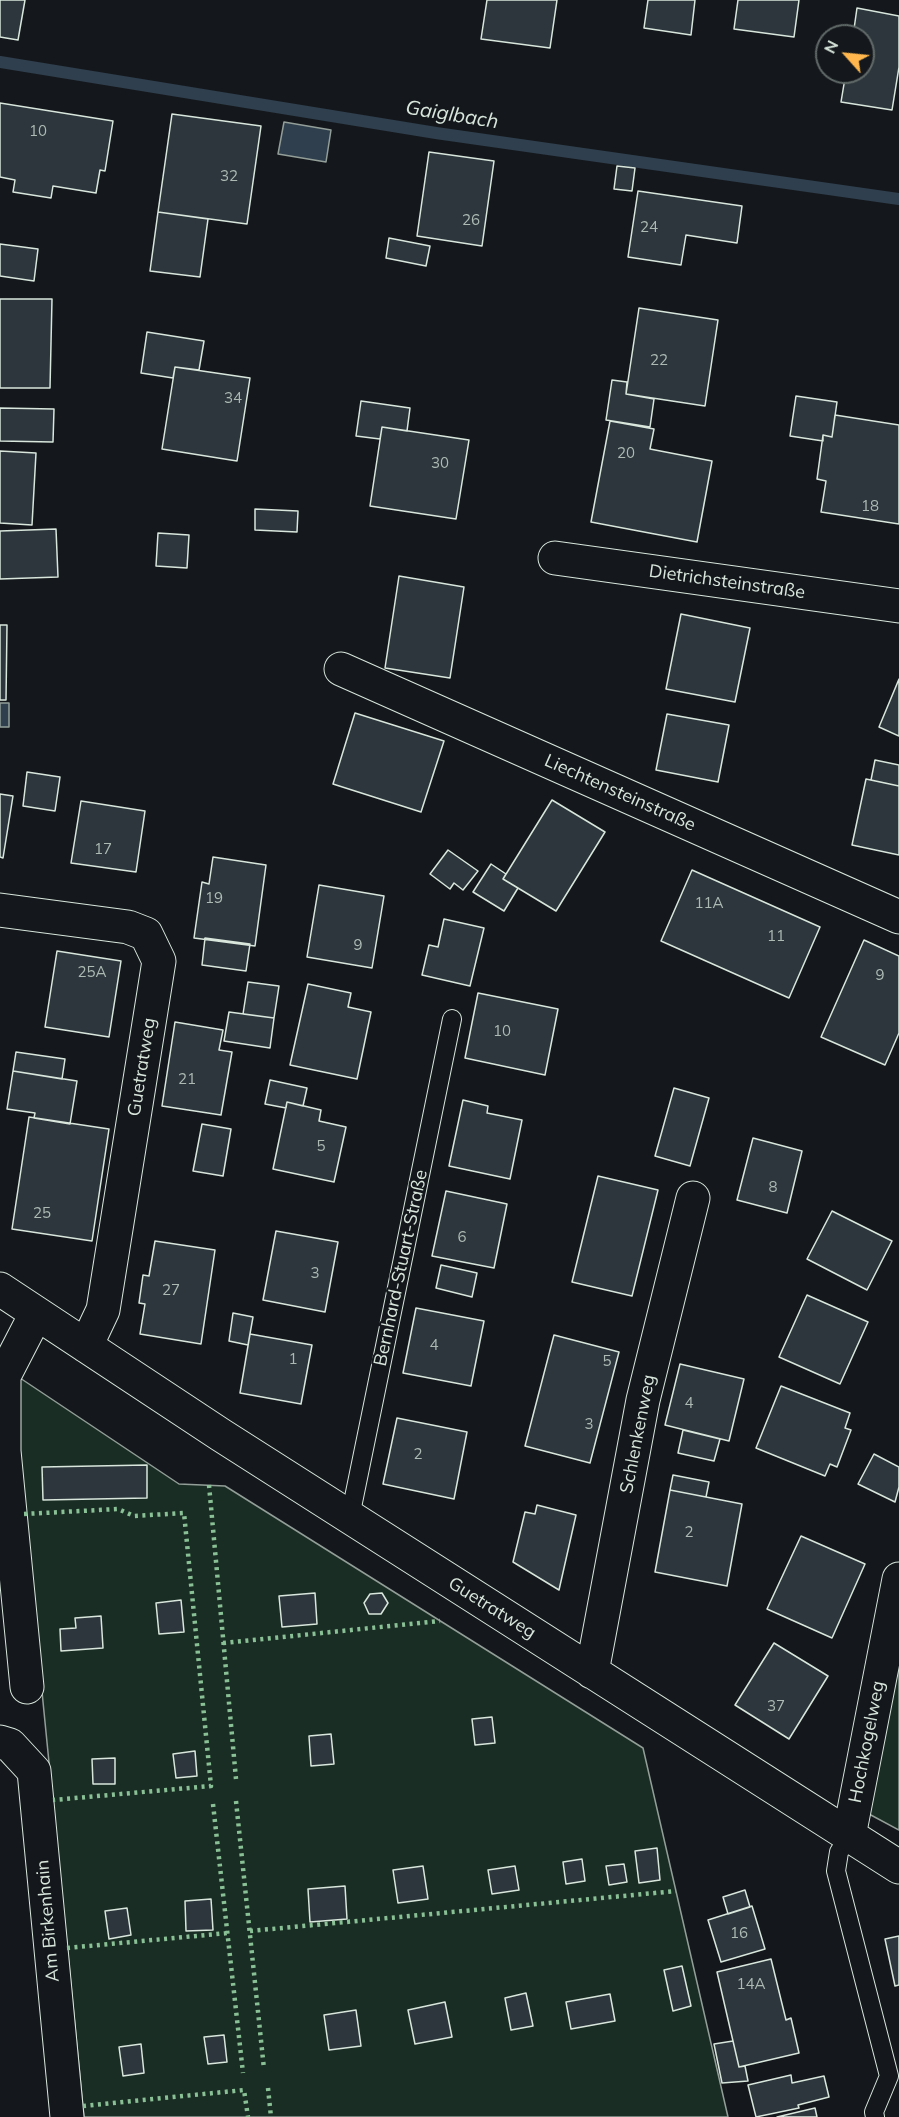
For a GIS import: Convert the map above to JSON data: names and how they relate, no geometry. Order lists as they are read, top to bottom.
{
  "streets": {
    "street": [
      "Dietrichsteinstraße",
      "Liechtensteinstraße",
      "Guetratweg",
      "Schlenkenweg",
      "Hochkogelweg",
      "Am Birkenhain"
    ],
    "lane": ["Bernhard-Stuart-Straße"]
  },
  "crossings": [
    ["Guetratweg", "Bernhard-Stuart-Straße"],
    ["Guetratweg", "Schlenkenweg"],
    ["Guetratweg", "Hochkogelweg"]
  ],
  "water": ["Gaiglbach"],
  "house_numbers": [
    "10",
    "32",
    "26",
    "24",
    "22",
    "34",
    "20",
    "30",
    "18",
    "17",
    "19",
    "11A",
    "11",
    "9",
    "25A",
    "9",
    "10",
    "21",
    "5",
    "8",
    "25",
    "6",
    "3",
    "27",
    "4",
    "1",
    "5",
    "4",
    "3",
    "2",
    "2",
    "37",
    "16",
    "14A"
  ],
  "north": "top left"
}
